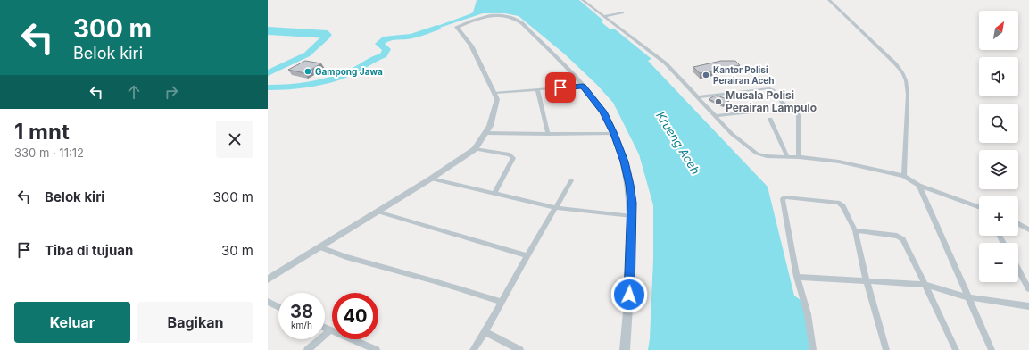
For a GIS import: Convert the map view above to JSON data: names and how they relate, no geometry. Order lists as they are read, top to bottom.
{
  "water": ["Krueng Aceh"],
  "places": ["Gampong Jawa", "Kantor Polisi Perairan Aceh", "Musala Polisi Perairan Lampulo"],
  "north": "top right",
  "page": {
    "turn": ["300 m", "Belok kiri"],
    "map_buttons": ["+", "−"],
    "heading": ["1 mnt", "330 m · 11:12"],
    "list": [
      {
        "name": "Belok kiri",
        "value": "300 m"
      },
      {
        "name": "Tiba di tujuan",
        "value": "30 m"
      }
    ],
    "speed": "38 km/h",
    "limit": "40",
    "buttons": ["Keluar", "Bagikan"]
  }
}
